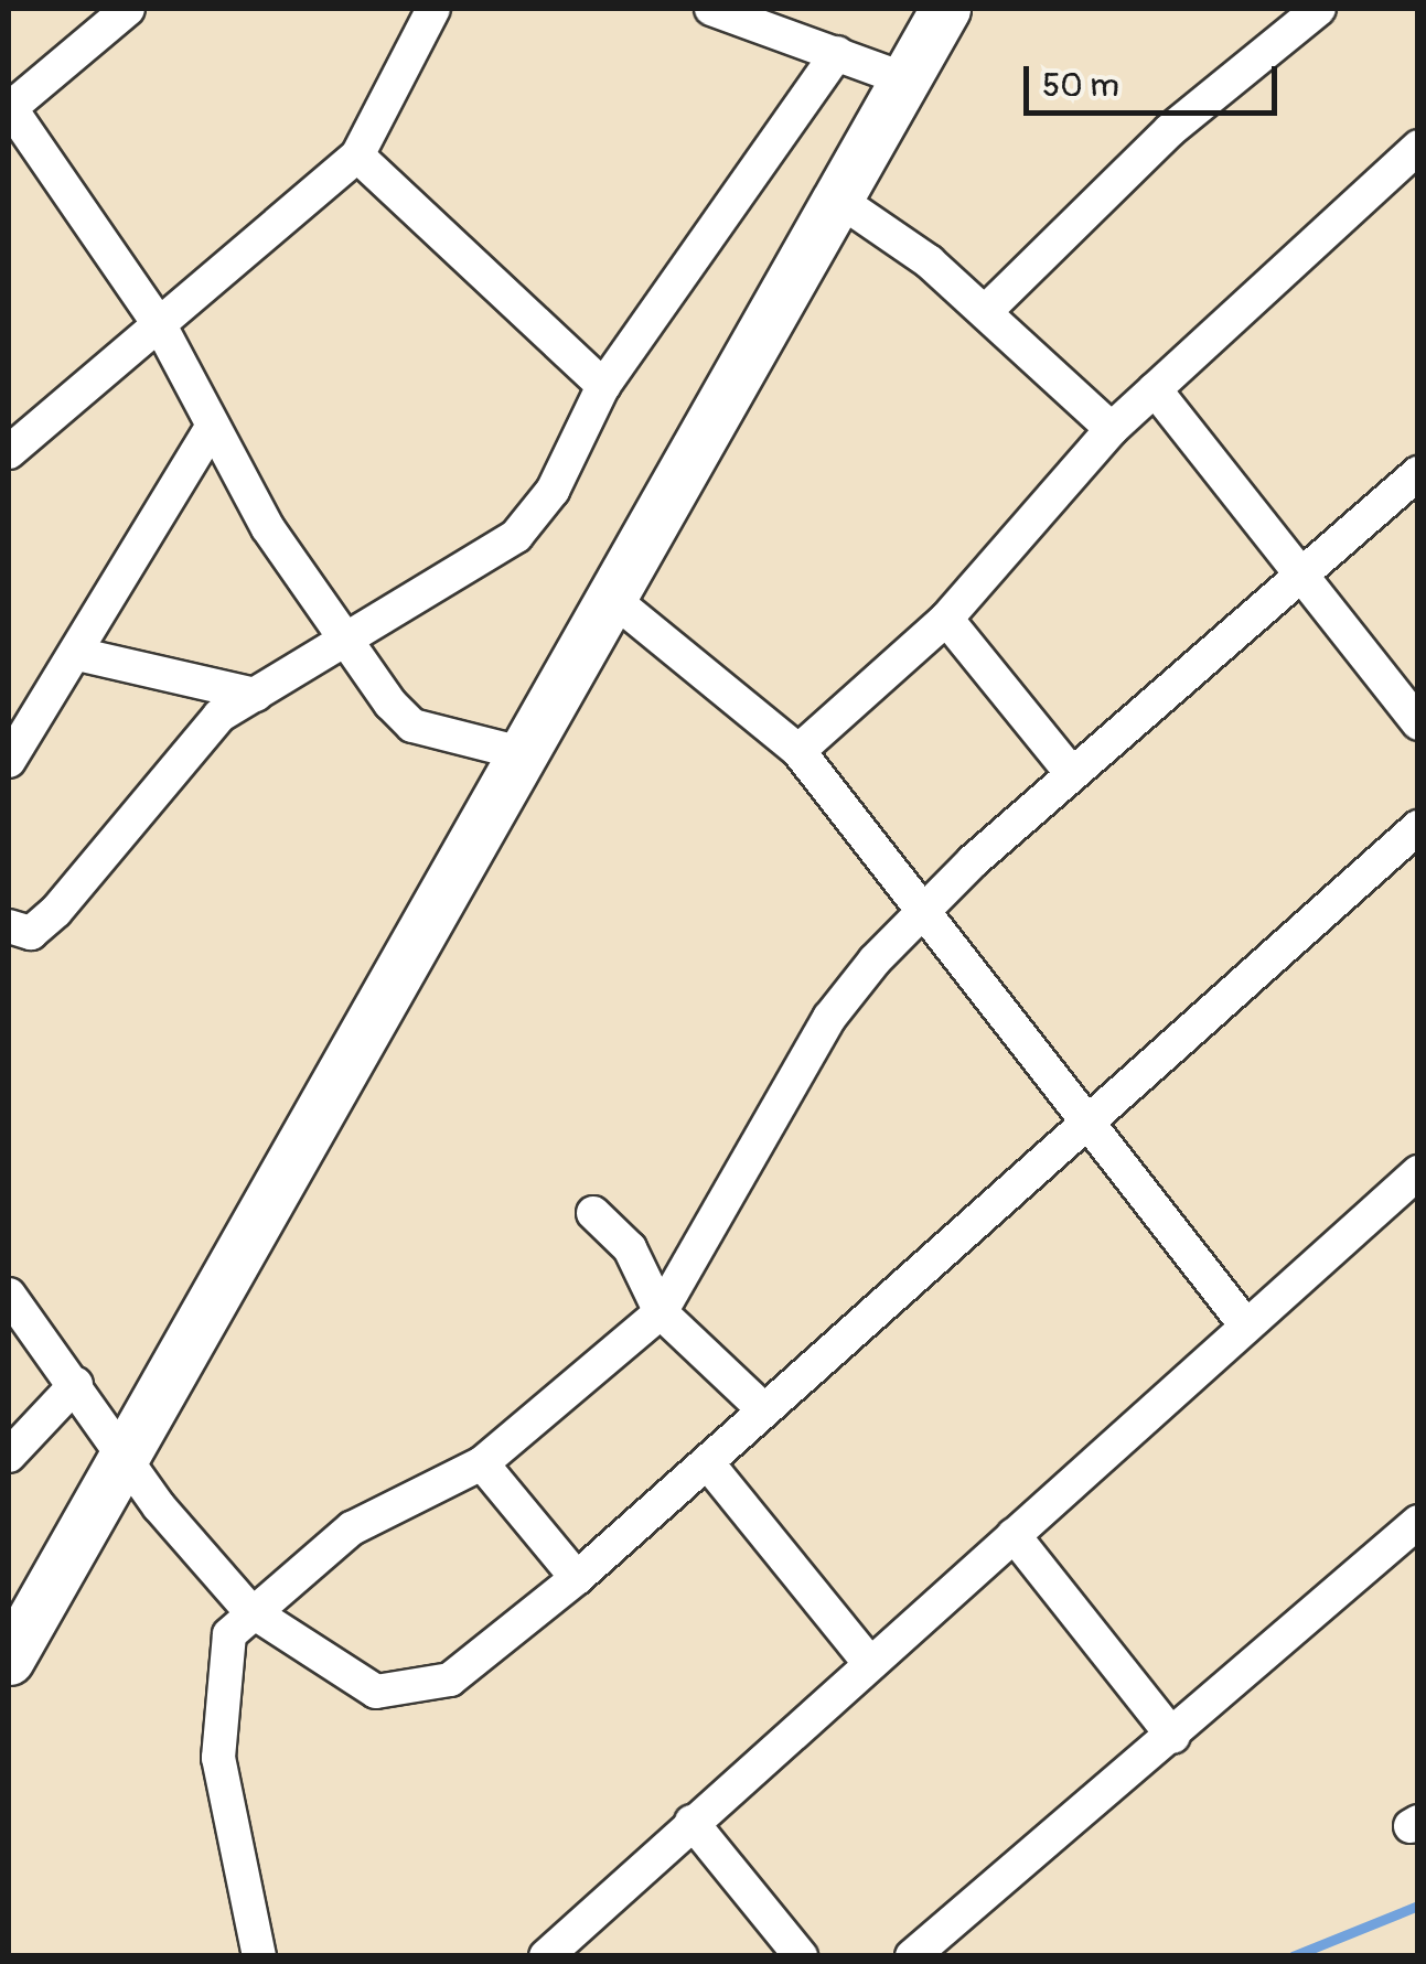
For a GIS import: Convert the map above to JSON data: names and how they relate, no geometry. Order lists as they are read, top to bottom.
{
  "scale_bar": "50 m"
}
